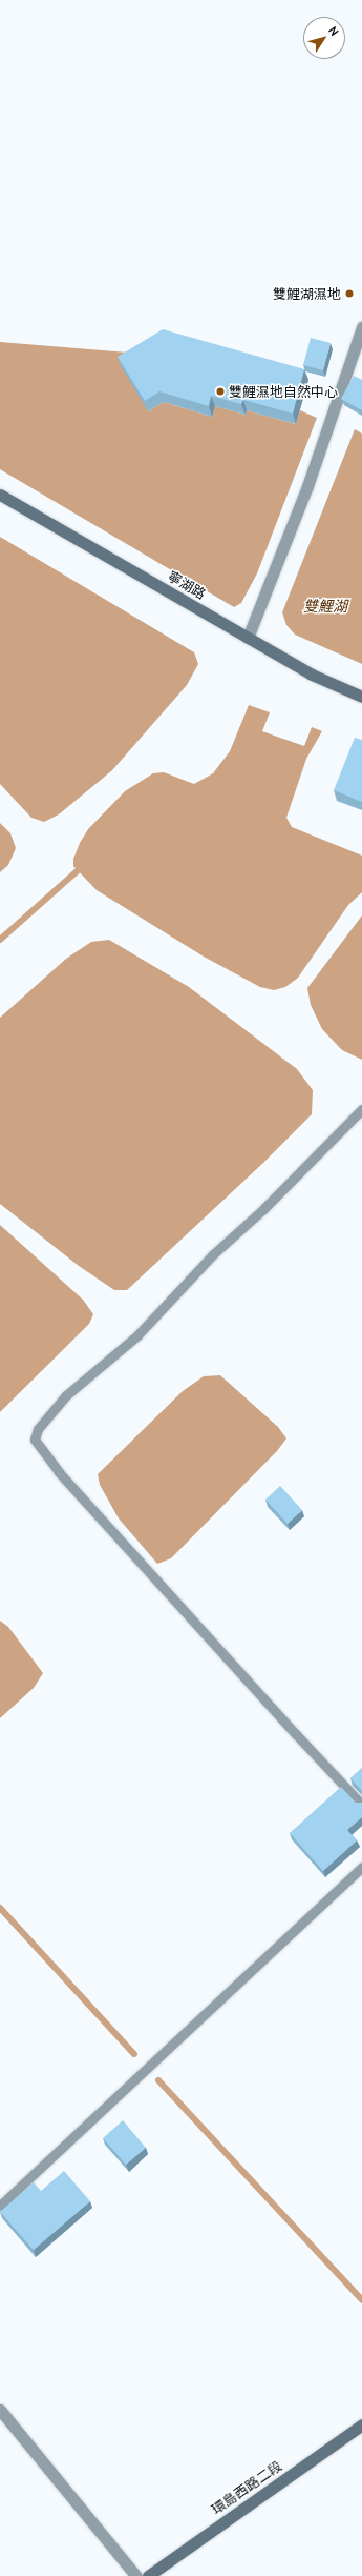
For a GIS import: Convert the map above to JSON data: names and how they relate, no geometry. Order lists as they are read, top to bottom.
{
  "streets": {
    "main road": ["寧湖路", "環島西路二段"]
  },
  "water": ["雙鯉湖"],
  "places": ["雙鯉湖濕地", "雙鯉濕地自然中心"],
  "north": "top right"
}
